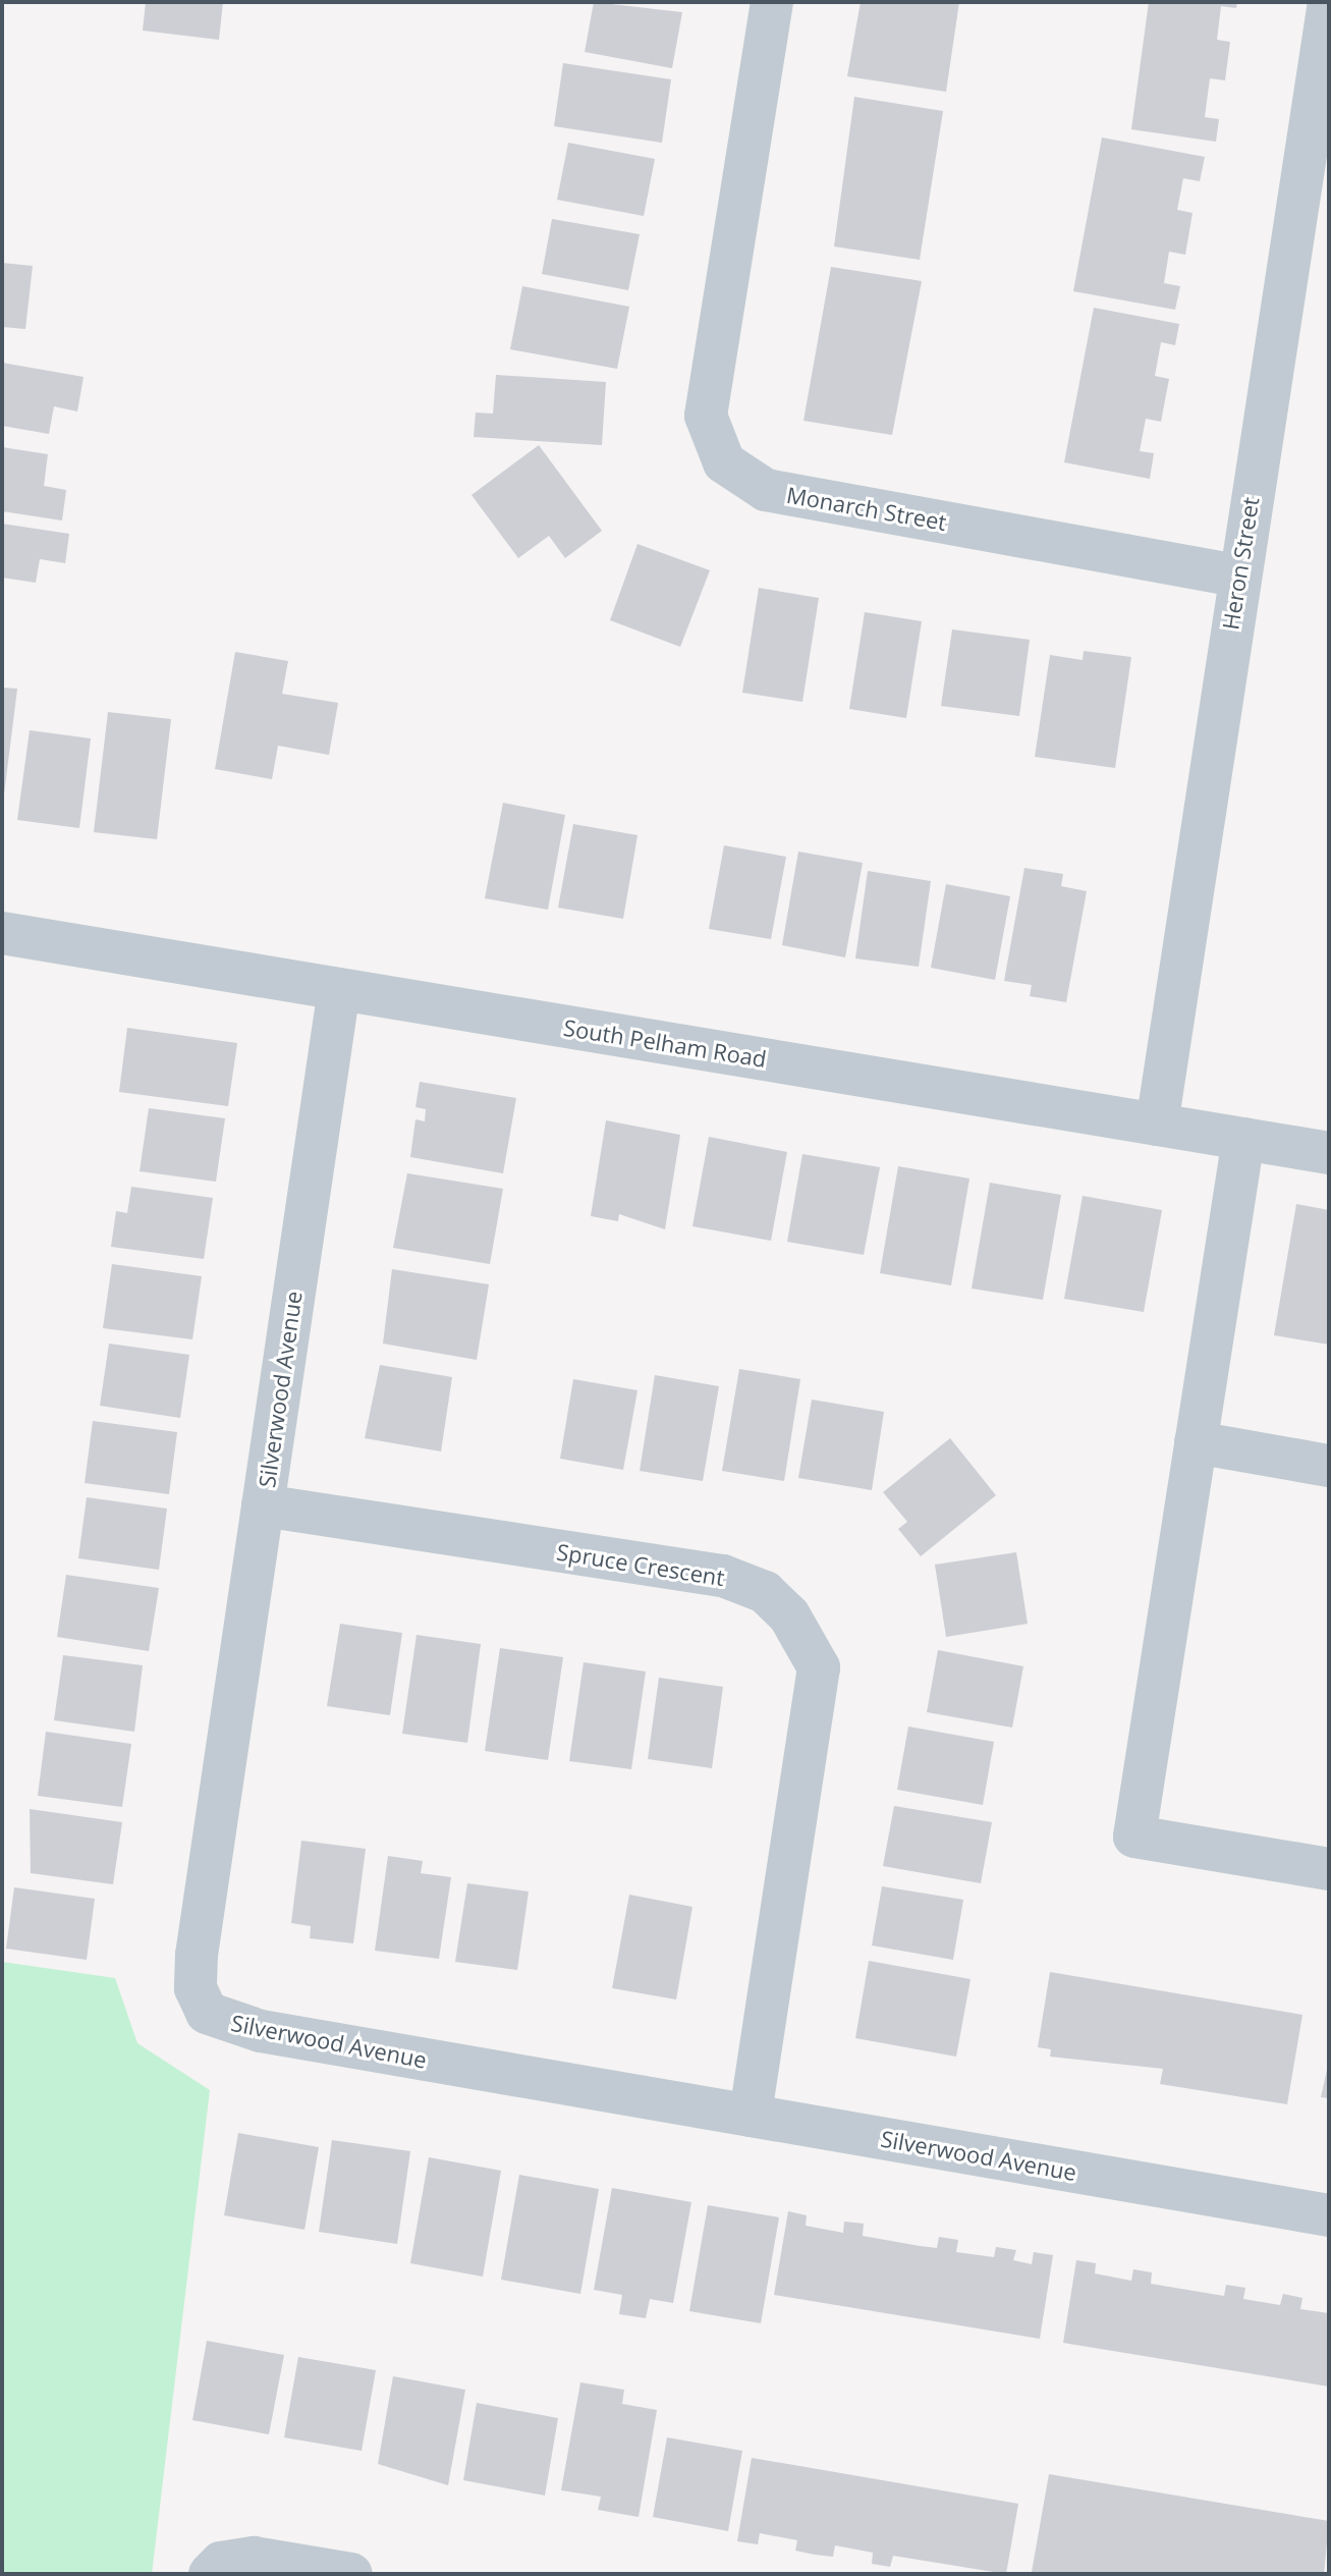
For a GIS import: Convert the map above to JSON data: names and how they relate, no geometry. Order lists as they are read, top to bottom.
{
  "streets": {
    "street": [
      "Monarch Street",
      "Heron Street",
      "South Pelham Road",
      "Silverwood Avenue",
      "Spruce Crescent"
    ]
  },
  "crossings": [
    ["Monarch Street", "Heron Street"],
    ["Heron Street", "South Pelham Road"],
    ["South Pelham Road", "Silverwood Avenue"],
    ["Silverwood Avenue", "Spruce Crescent"]
  ]
}
